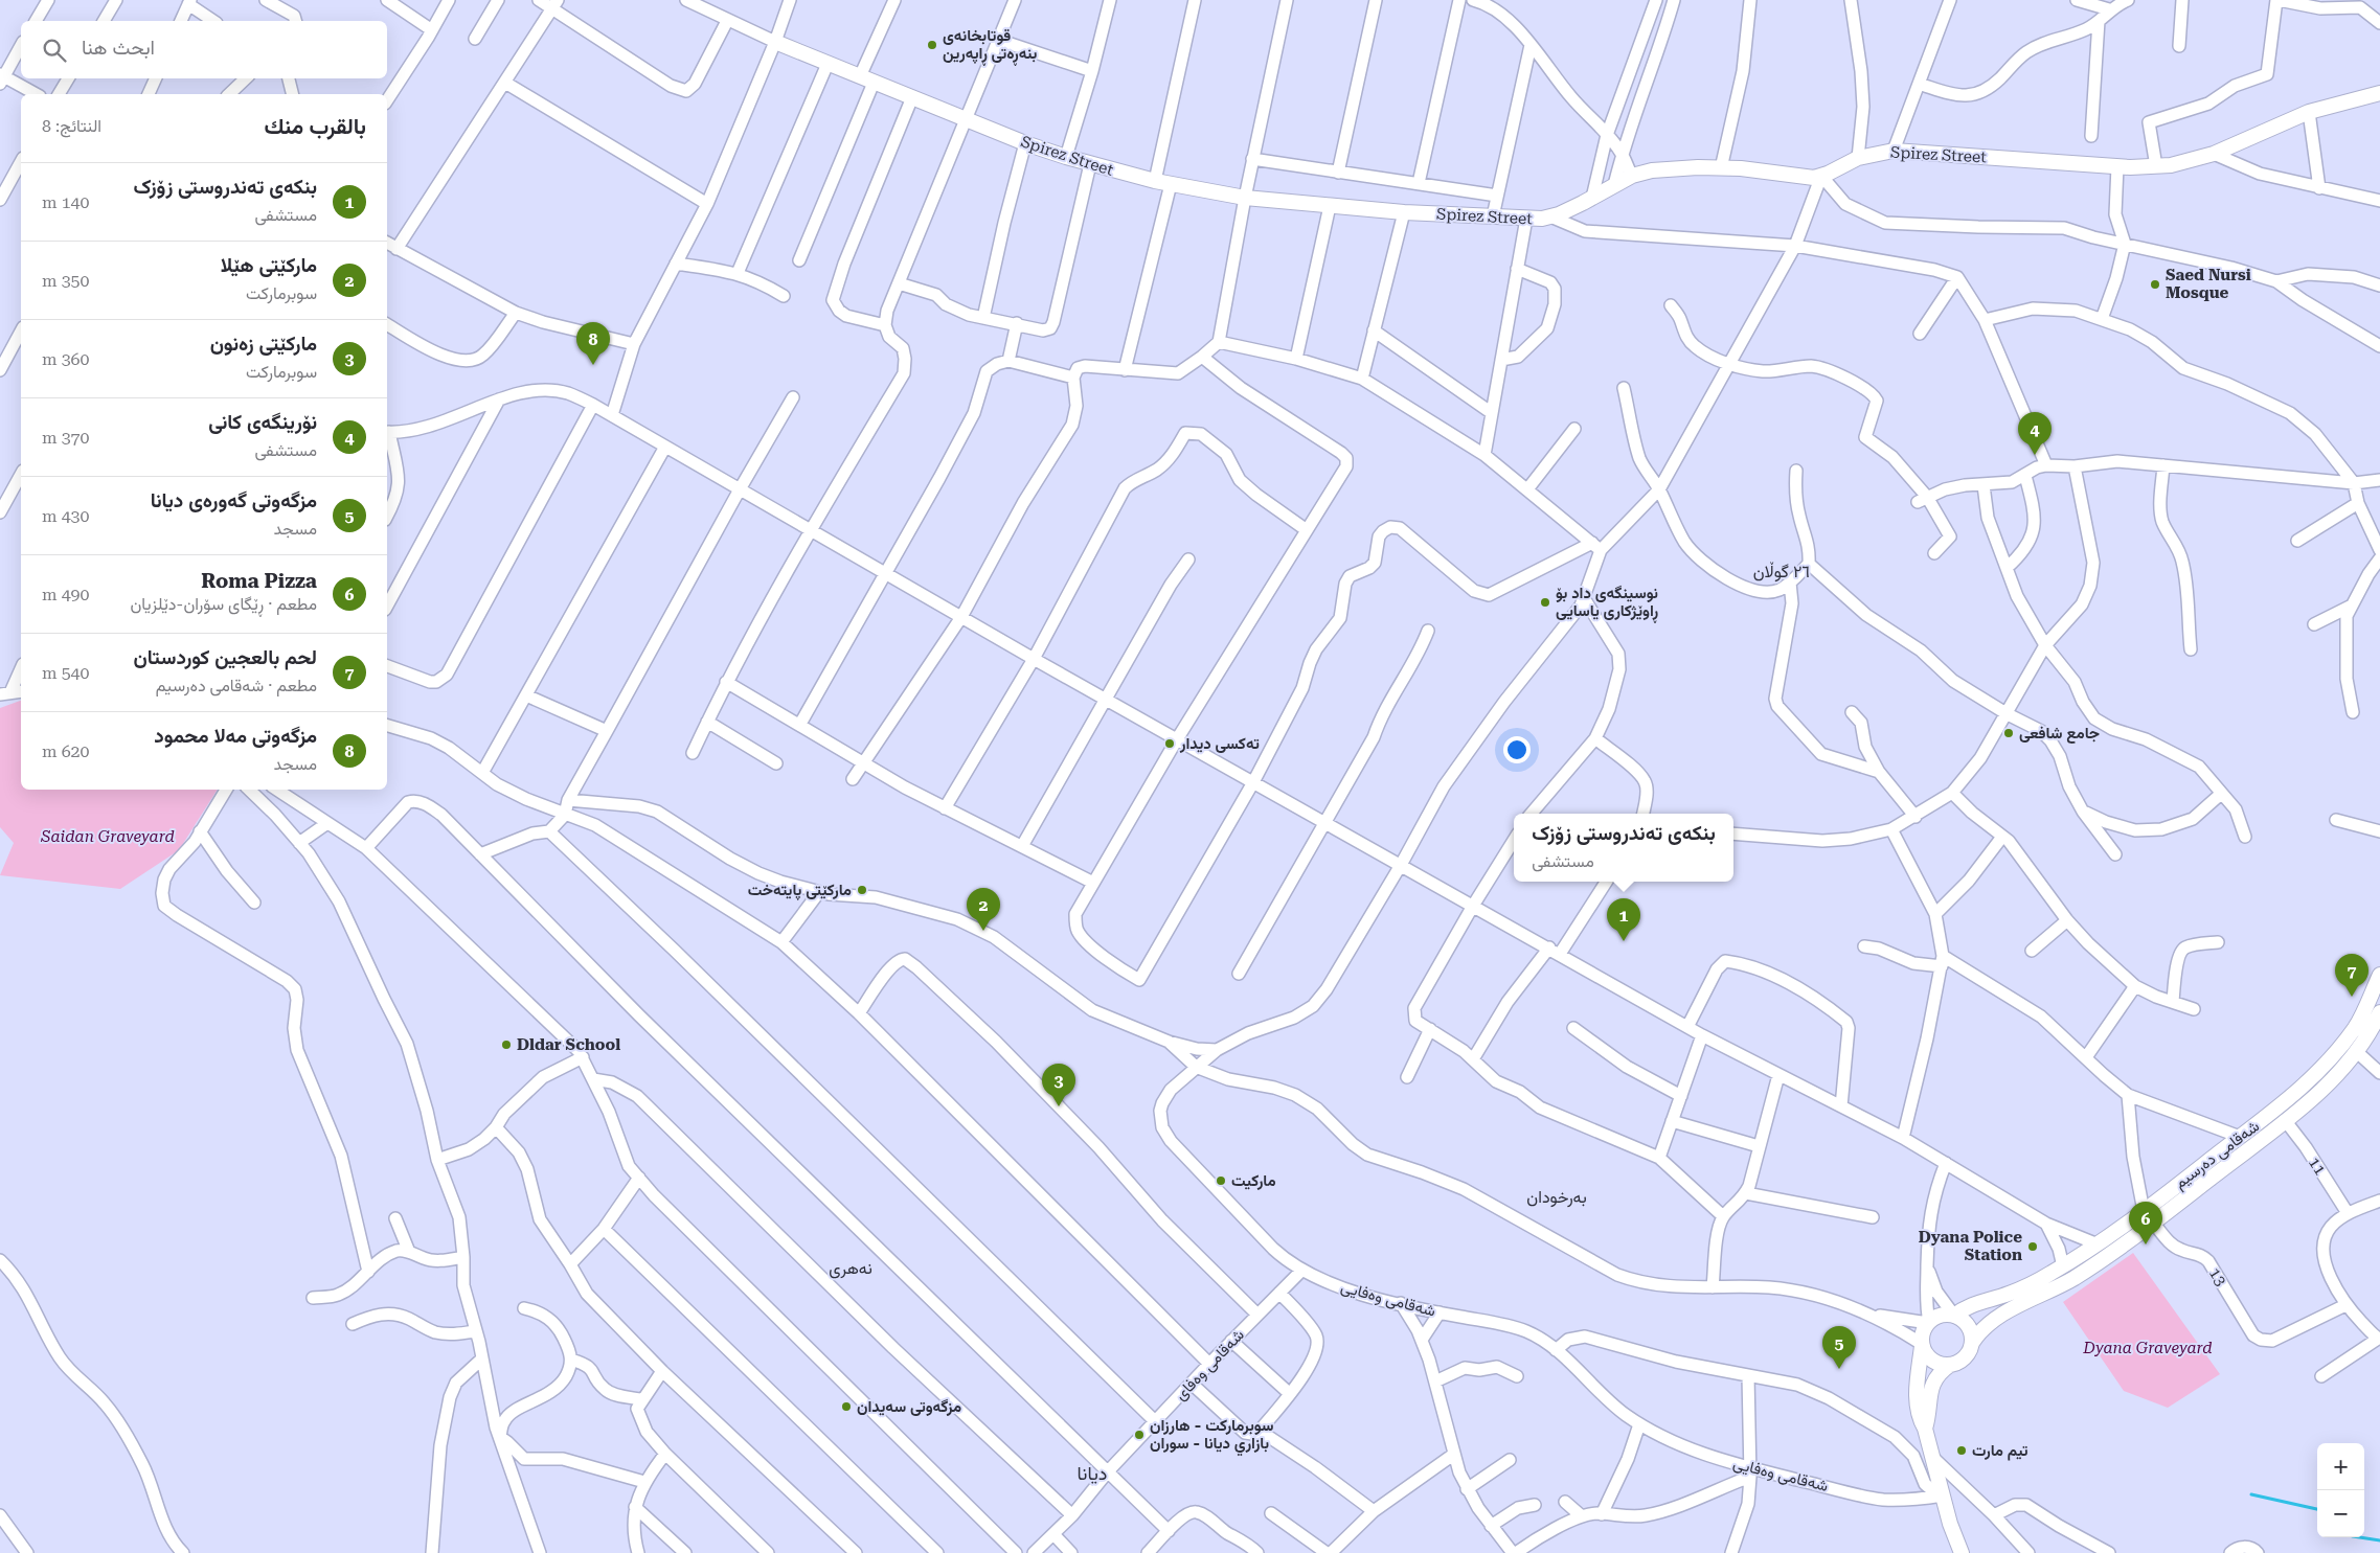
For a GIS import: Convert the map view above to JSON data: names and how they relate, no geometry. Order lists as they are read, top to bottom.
{
  "streets": {
    "main road": ["Spirez Street", "شەقامی دەرسیم"],
    "street": [
      "11",
      "13",
      "شەقامی وەفایی",
      "شەقامی وەفای"
    ]
  },
  "crossings": [
    ["شەقامی وەفایی", "شەقامی وەفای"]
  ],
  "districts": [
    "٢٦ گوڵان",
    "بەرخودان",
    "نەھری",
    "دیانا"
  ],
  "parks": ["Saidan Graveyard", "Dyana Graveyard"],
  "places": [
    "قوتابخانەی بنەڕەتی ڕاپەرین",
    "Saed Nursi Mosque",
    "نوسینگەی داد بۆ ڕاوێژكاری یاسایی",
    "جامع شافعی",
    "تەكسی دیدار",
    "مارکێتی پایتەخت",
    "Dldar School",
    "ماركيت",
    "Dyana Police Station",
    "مزگەوتی سەیدان",
    "سوبرماركت - هارزان بازاري ديانا - سوران",
    "تیم مارت"
  ],
  "page": {
    "search": "ابحث هنا",
    "heading": ["بالقرب منك", "النتائج: 8"],
    "list": [
      {
        "mark": "1",
        "name": "بنکەی تەندروستی زۆزک",
        "note": "مستشفى",
        "value": "140 m"
      },
      {
        "mark": "2",
        "name": "مارکێتی هێلا",
        "note": "سوبرماركت",
        "value": "350 m"
      },
      {
        "mark": "3",
        "name": "مارکێتی زەنون",
        "note": "سوبرماركت",
        "value": "360 m"
      },
      {
        "mark": "4",
        "name": "نۆرینگەی کانی",
        "note": "مستشفى",
        "value": "370 m"
      },
      {
        "mark": "5",
        "name": "مزگەوتی گەورەی دیانا",
        "note": "مسجد",
        "value": "430 m"
      },
      {
        "mark": "6",
        "name": "Roma Pizza",
        "note": "مطعم · ڕێگای سۆران-دێلزیان",
        "value": "490 m"
      },
      {
        "mark": "7",
        "name": "لحم بالعجین کوردستان",
        "note": "مطعم · شەقامی دەرسیم",
        "value": "540 m"
      },
      {
        "mark": "8",
        "name": "مزگه‌وتی مه‌لا محمود",
        "note": "مسجد",
        "value": "620 m"
      }
    ],
    "pins": [
      "8",
      "4",
      "2",
      "1",
      "7",
      "3",
      "6",
      "5"
    ],
    "popup": ["بنکەی تەندروستی زۆزک", "مستشفى"],
    "map_buttons": ["+", "−"]
  }
}
